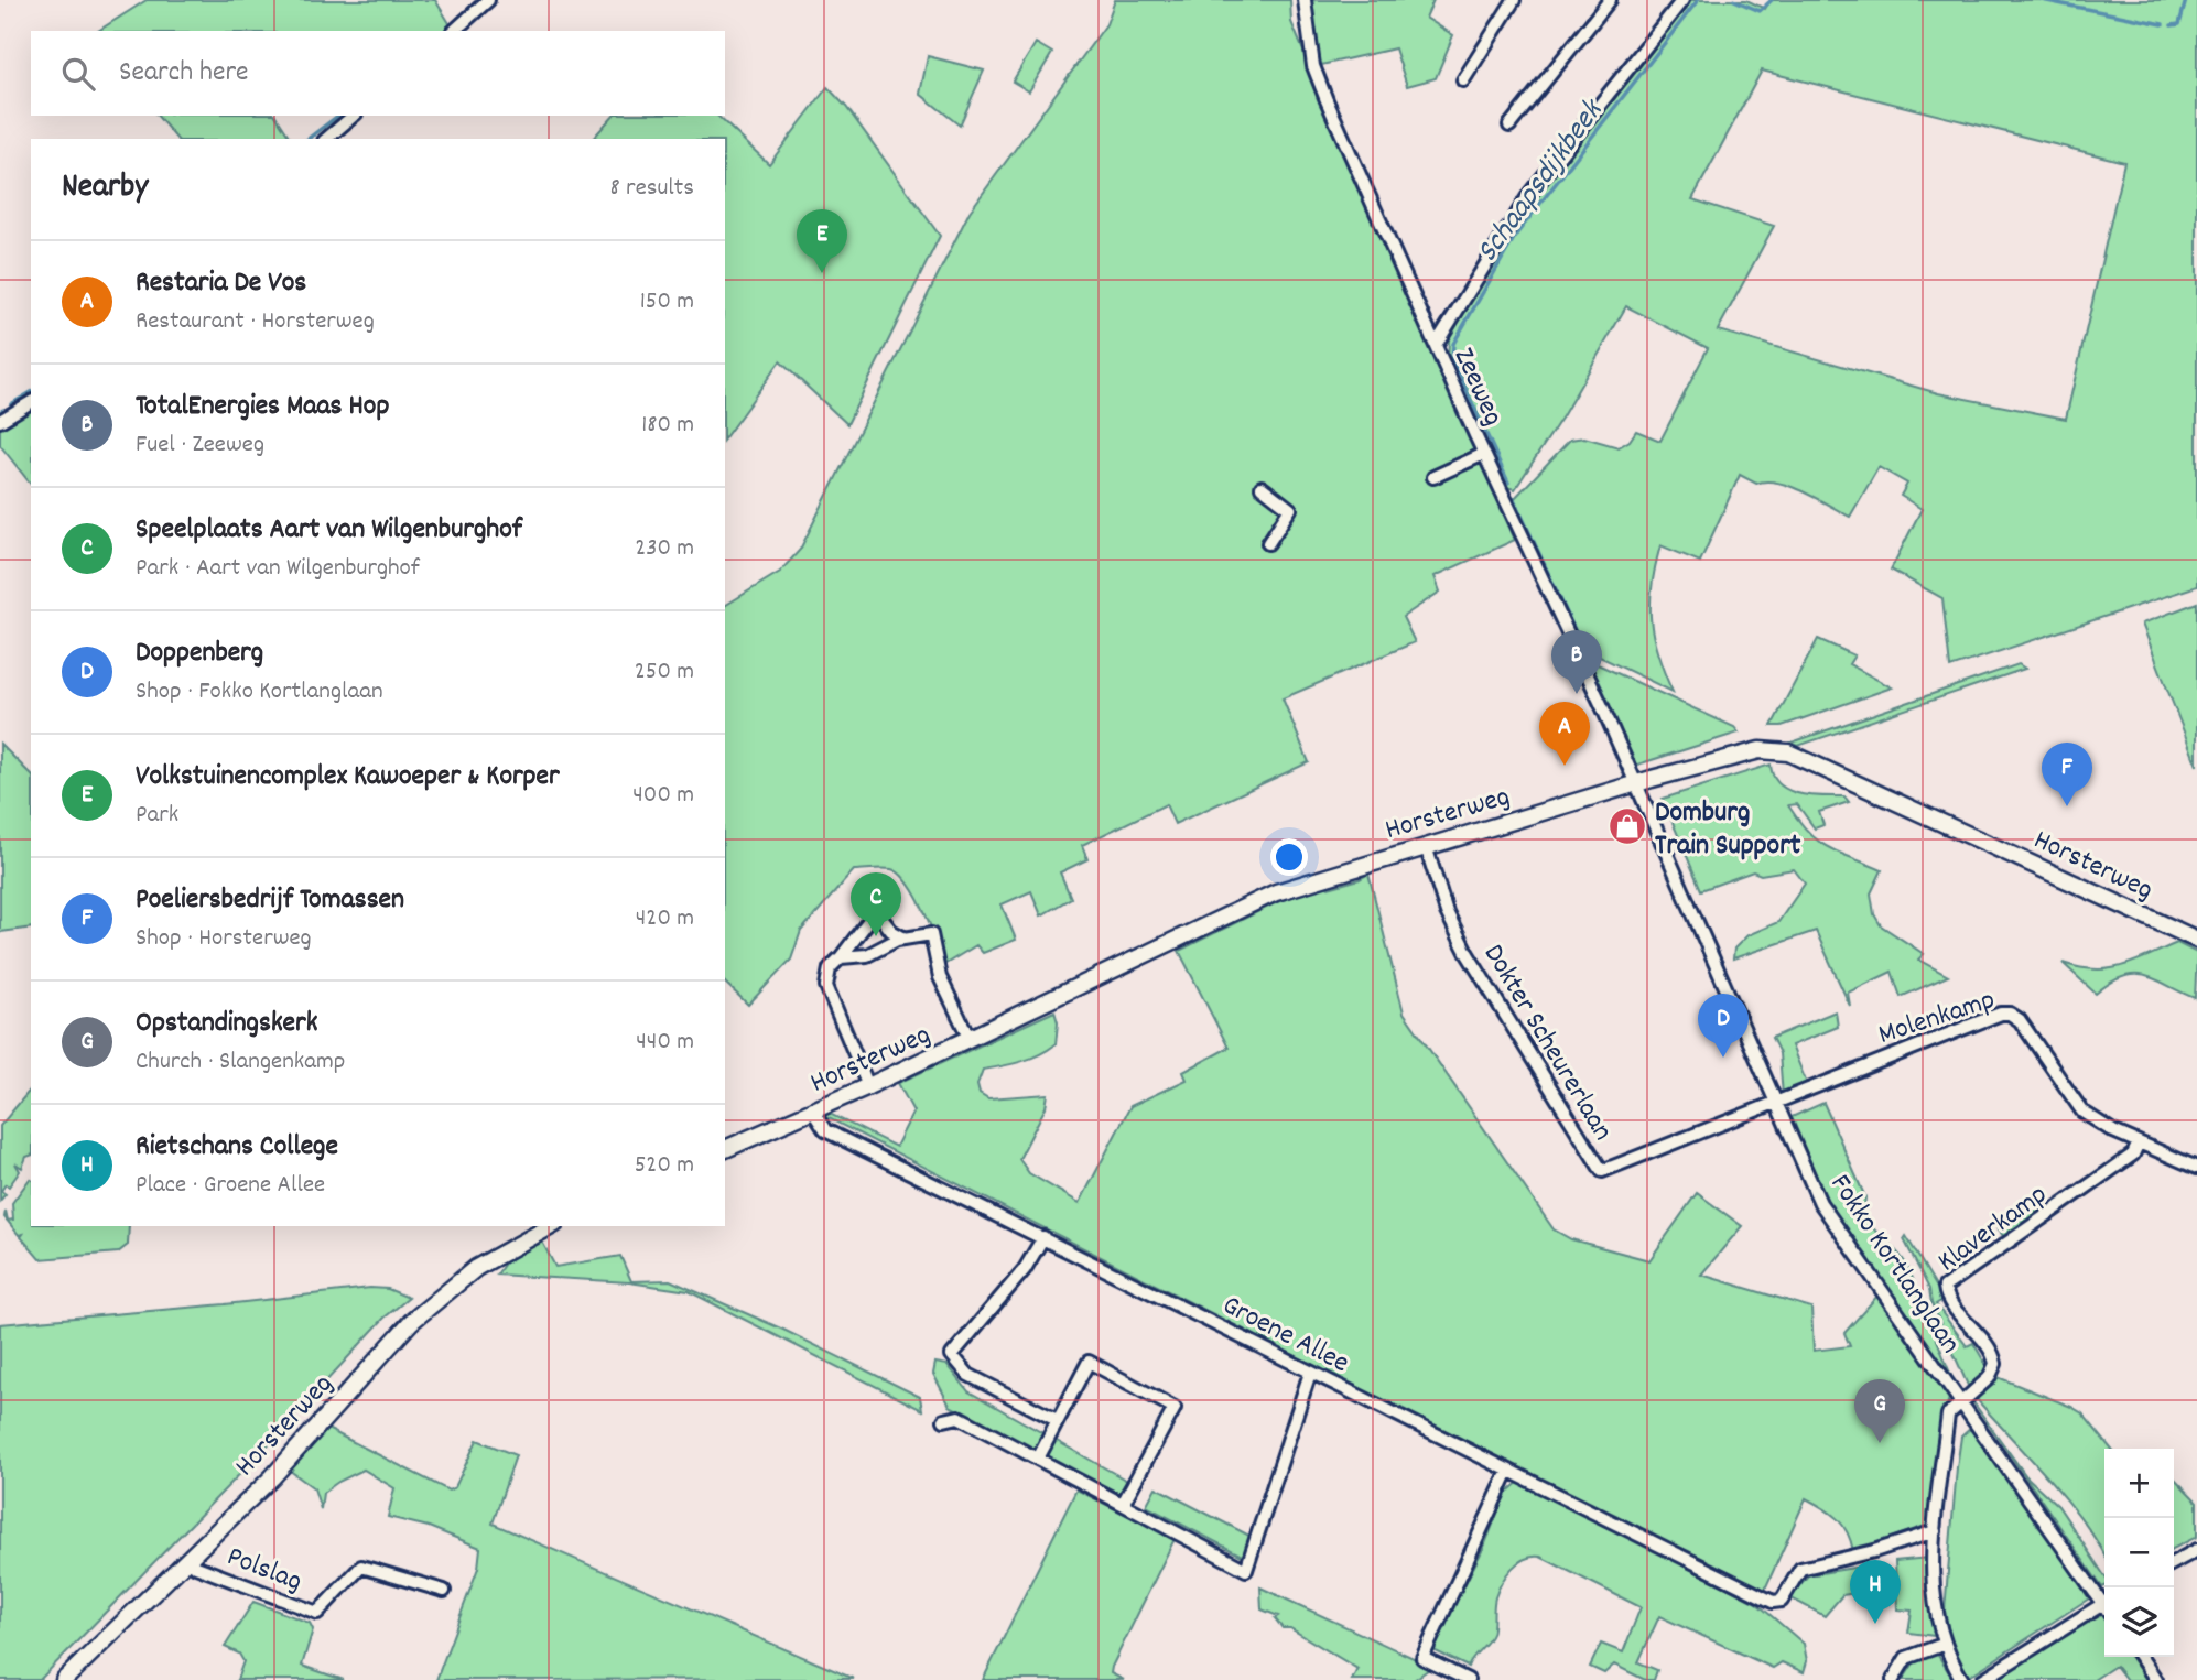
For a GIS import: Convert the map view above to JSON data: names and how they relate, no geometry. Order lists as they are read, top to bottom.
{
  "streets": {
    "main road": ["Horsterweg"],
    "street": [
      "Zeeweg",
      "Molenkamp",
      "Dokter Scheurerlaan",
      "Klaverkamp",
      "Fokko Kortlanglaan",
      "Groene Allee",
      "Polslag"
    ]
  },
  "crossings": [
    ["Zeeweg", "Horsterweg"],
    ["Zeeweg", "Fokko Kortlanglaan"],
    ["Horsterweg", "Dokter Scheurerlaan"],
    ["Horsterweg", "Fokko Kortlanglaan"],
    ["Horsterweg", "Groene Allee"],
    ["Horsterweg", "Polslag"],
    ["Molenkamp", "Dokter Scheurerlaan"],
    ["Molenkamp", "Klaverkamp"],
    ["Molenkamp", "Fokko Kortlanglaan"],
    ["Dokter Scheurerlaan", "Fokko Kortlanglaan"],
    ["Klaverkamp", "Fokko Kortlanglaan"]
  ],
  "water": ["Schaapsdijkbeek"],
  "places": {
    "shop": ["Domburg Train Support"]
  },
  "page": {
    "search": "Search here",
    "heading": ["Nearby", "8 results"],
    "pins": [
      "E",
      "B",
      "A",
      "F",
      "C",
      "D",
      "G",
      "H"
    ],
    "list": [
      {
        "mark": "A",
        "name": "Restaria De Vos",
        "note": "Restaurant · Horsterweg",
        "value": "150 m"
      },
      {
        "mark": "B",
        "name": "TotalEnergies Maas Hop",
        "note": "Fuel · Zeeweg",
        "value": "180 m"
      },
      {
        "mark": "C",
        "name": "Speelplaats Aart van Wilgenburghof",
        "note": "Park · Aart van Wilgenburghof",
        "value": "230 m"
      },
      {
        "mark": "D",
        "name": "Doppenberg",
        "note": "Shop · Fokko Kortlanglaan",
        "value": "250 m"
      },
      {
        "mark": "E",
        "name": "Volkstuinencomplex Kawoeper & Korper",
        "note": "Park",
        "value": "400 m"
      },
      {
        "mark": "F",
        "name": "Poeliersbedrijf Tomassen",
        "note": "Shop · Horsterweg",
        "value": "420 m"
      },
      {
        "mark": "G",
        "name": "Opstandingskerk",
        "note": "Church · Slangenkamp",
        "value": "440 m"
      },
      {
        "mark": "H",
        "name": "Rietschans College",
        "note": "Place · Groene Allee",
        "value": "520 m"
      }
    ],
    "map_buttons": ["+", "−"]
  }
}
